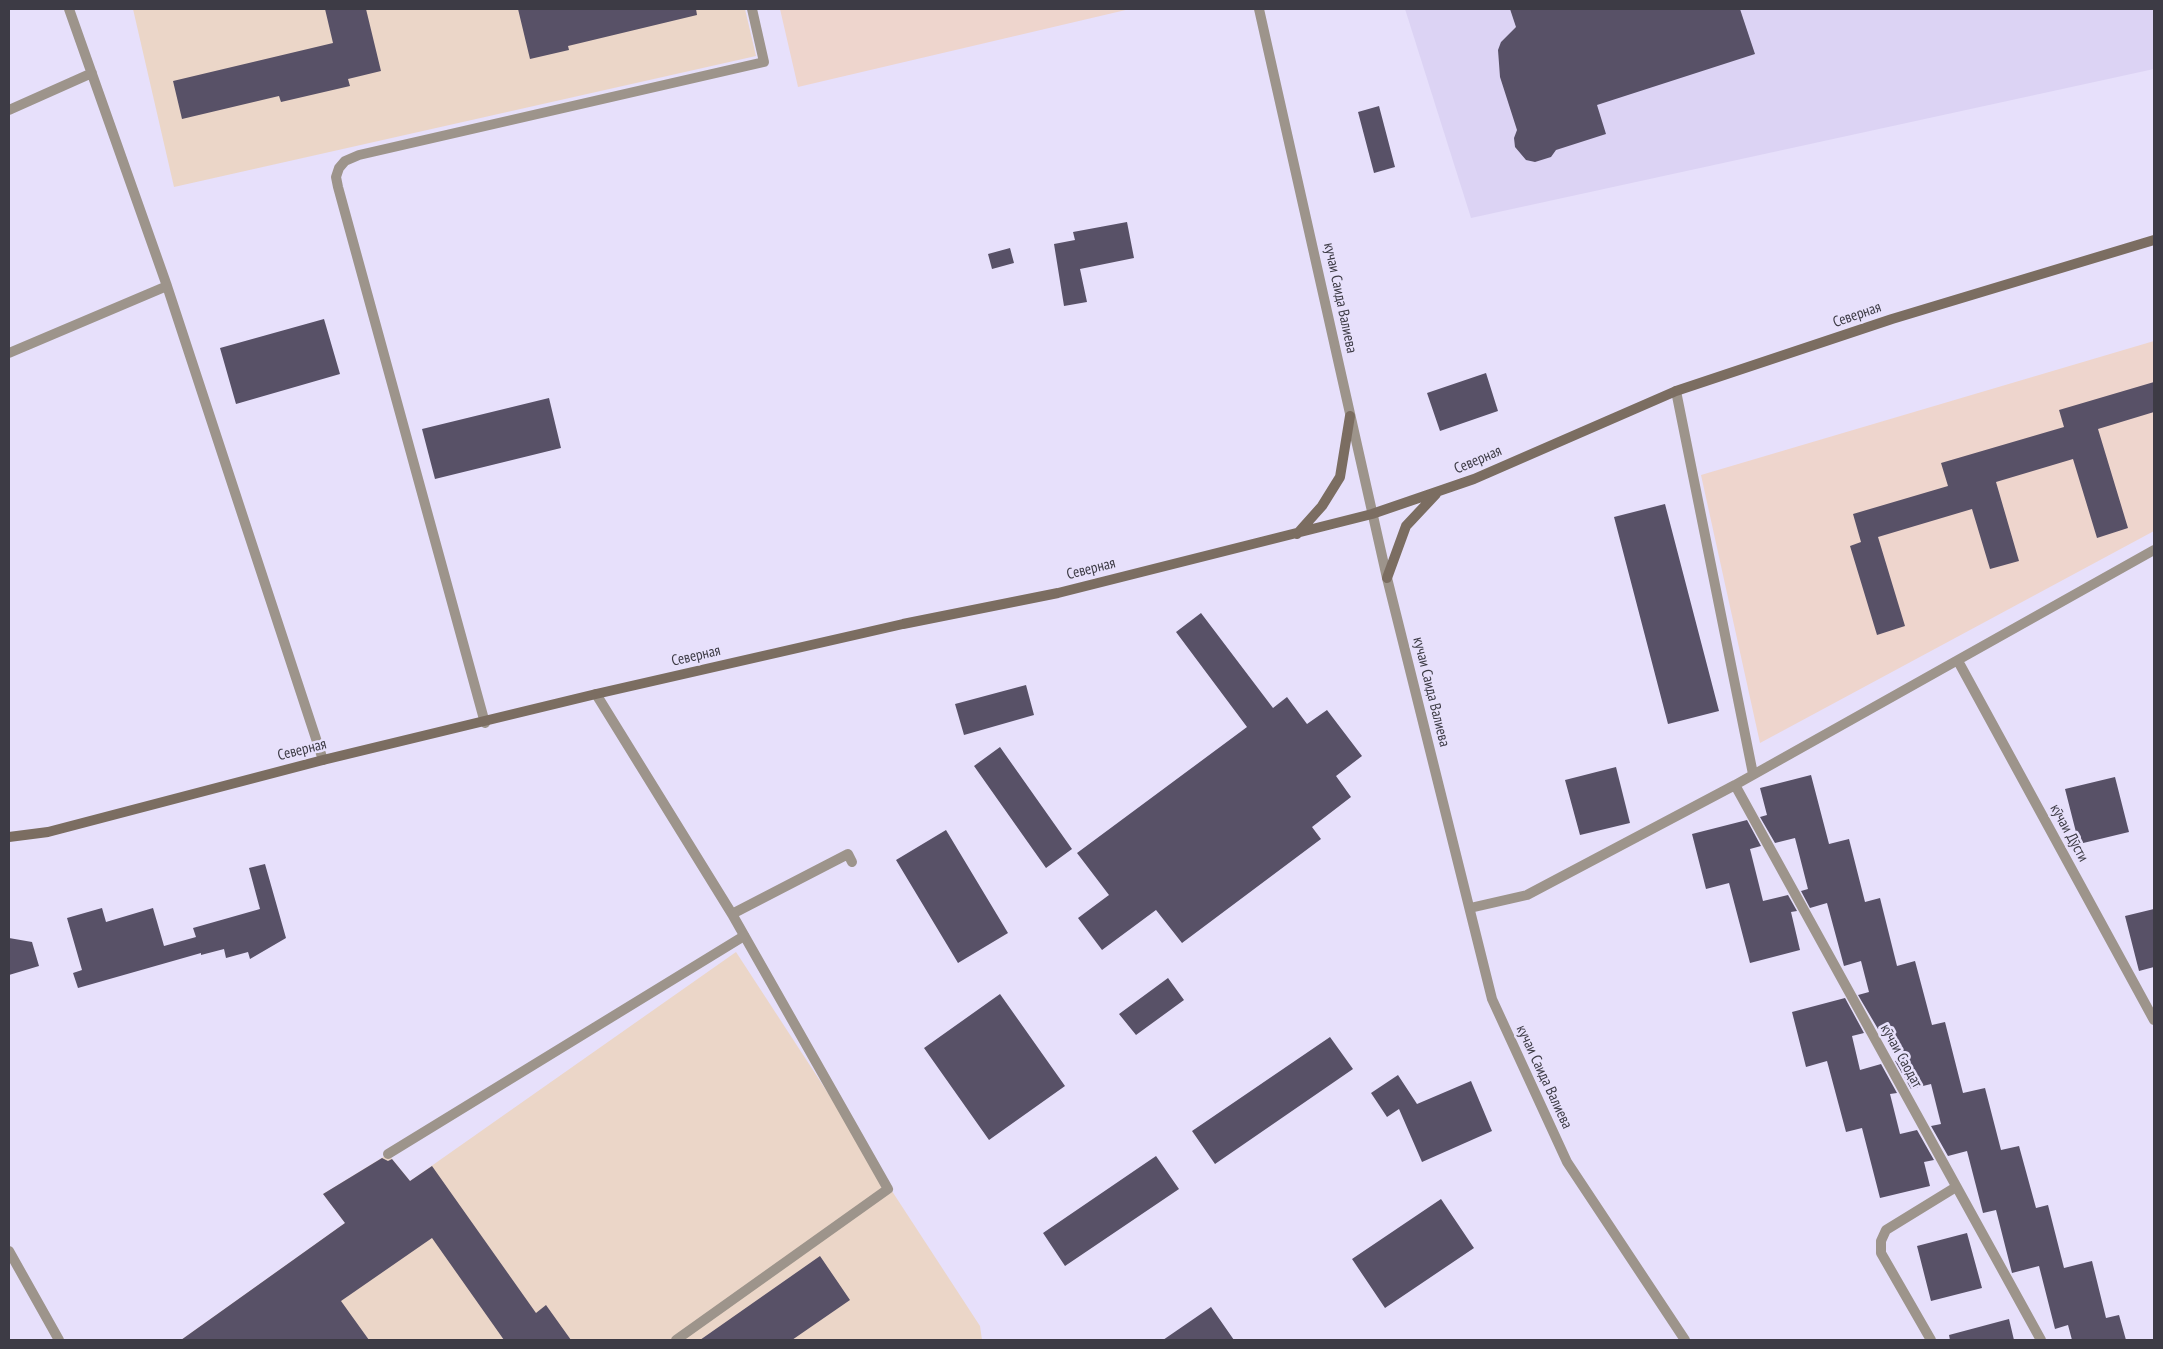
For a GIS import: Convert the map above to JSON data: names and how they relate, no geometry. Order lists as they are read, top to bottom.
{
  "streets": {
    "main road": ["Северная"],
    "street": ["кучаи Саида Валиева", "кӯчаи Дӯсти", "кӯчаи Саодат"]
  },
  "crossings": [
    ["кучаи Саида Валиева", "Северная"]
  ]
}
